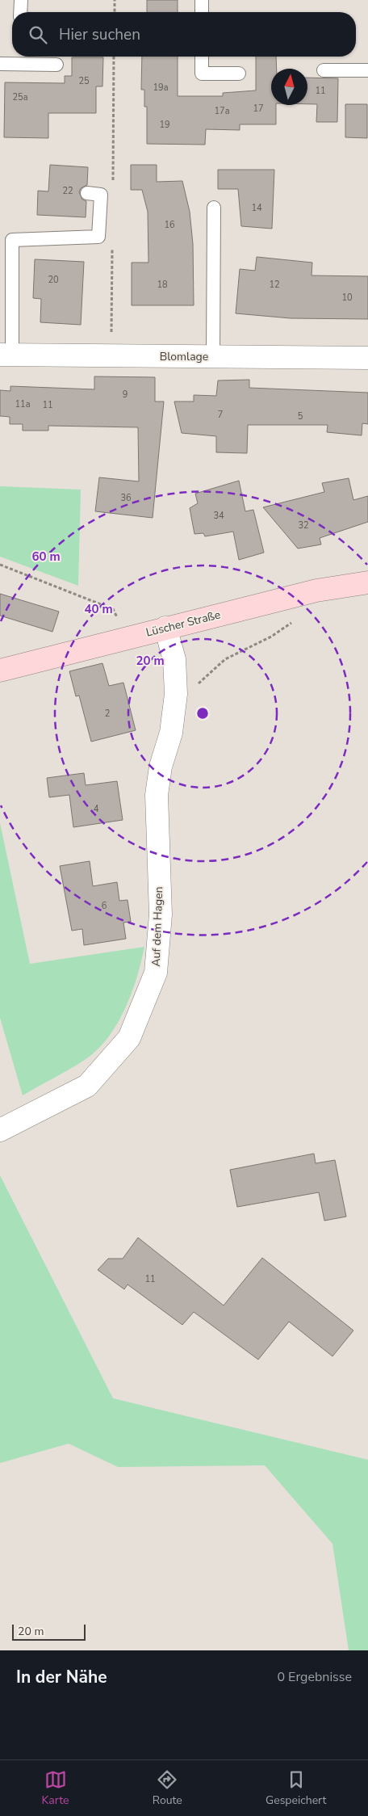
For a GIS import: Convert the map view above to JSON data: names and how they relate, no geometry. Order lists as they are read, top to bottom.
{
  "streets": {
    "street": ["Blomlage", "Lüscher Straße", "Auf dem Hagen"]
  },
  "crossings": [
    ["Lüscher Straße", "Auf dem Hagen"]
  ],
  "house_numbers": [
    "25",
    "19a",
    "11",
    "25a",
    "17",
    "17a",
    "19",
    "22",
    "14",
    "16",
    "20",
    "18",
    "12",
    "10",
    "9",
    "11a",
    "11",
    "7",
    "5",
    "36",
    "34",
    "32",
    "2",
    "4",
    "6",
    "11"
  ],
  "scale_bar": "20 m",
  "north": "top",
  "page": {
    "search": "Hier suchen",
    "scale": "20 m",
    "heading": ["In der Nähe", "0 Ergebnisse"],
    "nav": ["Karte", "Route", "Gespeichert"]
  },
  "rings": ["60 m", "40 m", "20 m"]
}
